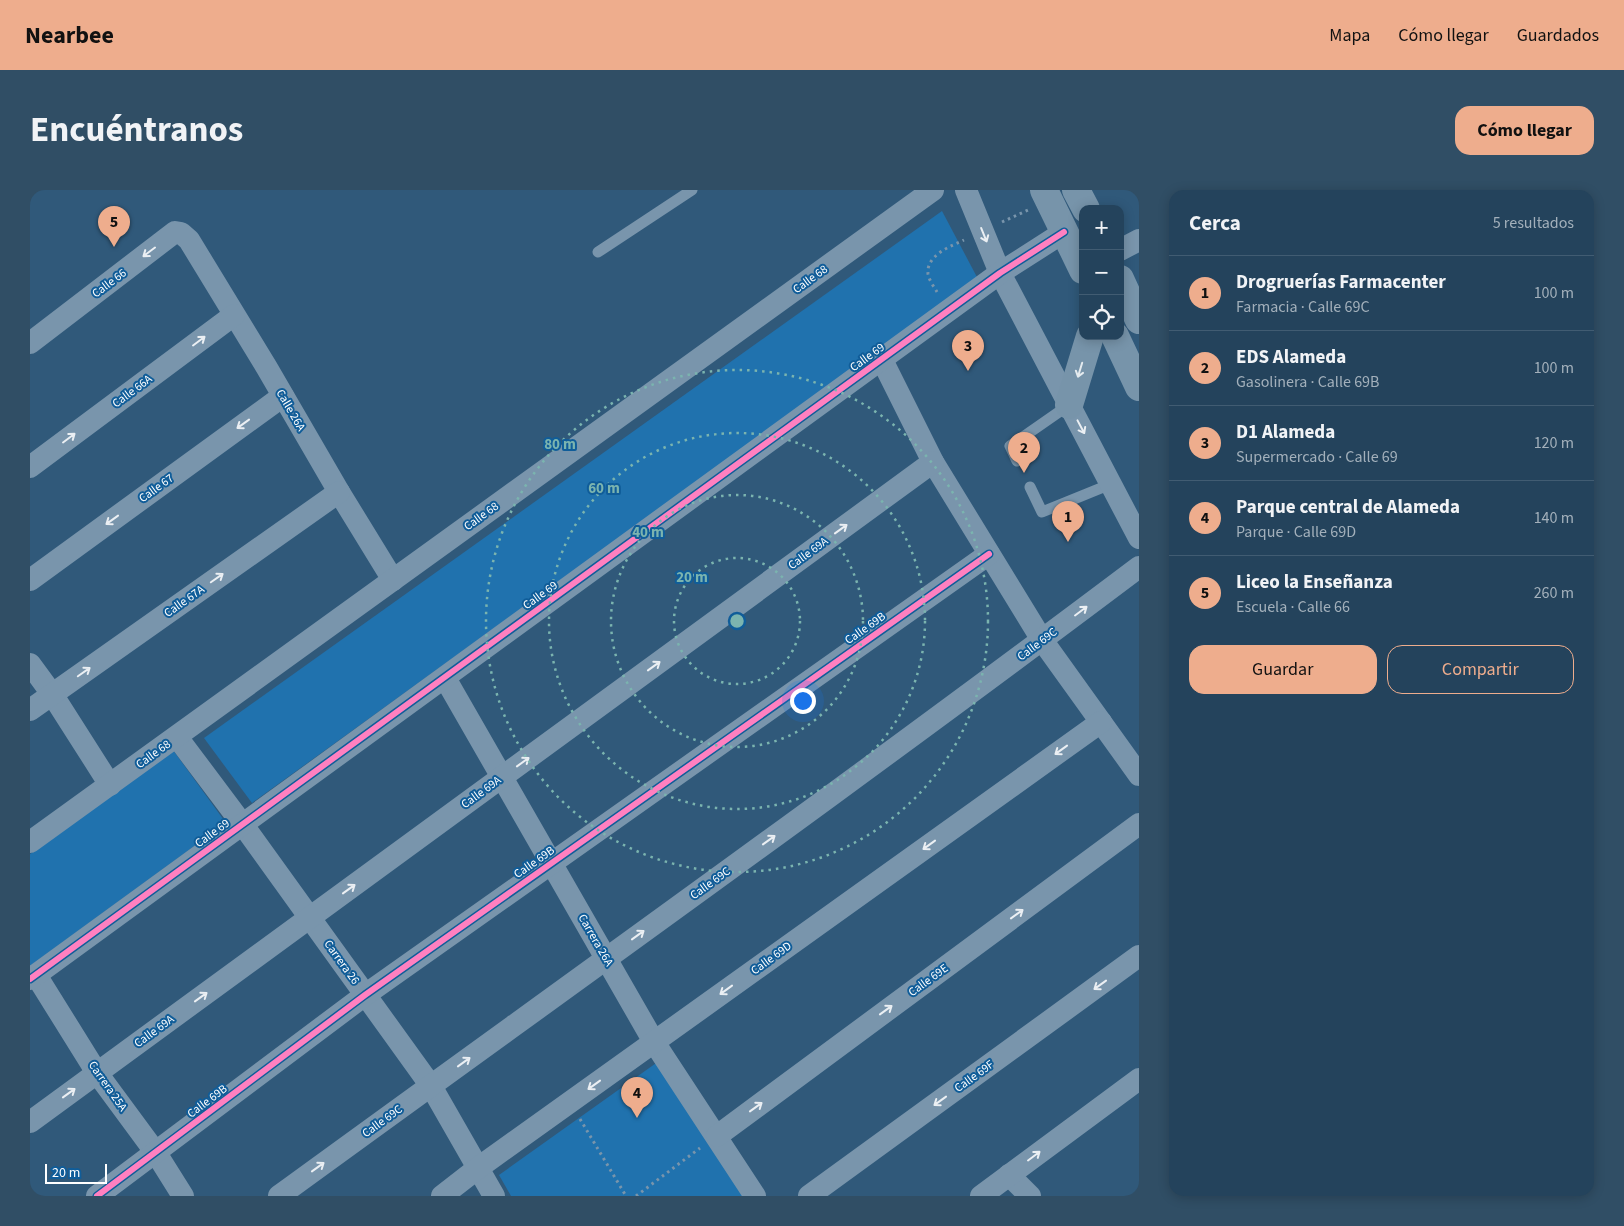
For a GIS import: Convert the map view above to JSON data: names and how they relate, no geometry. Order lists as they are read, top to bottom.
{
  "streets": {
    "street": [
      "Calle 68",
      "Calle 66",
      "Calle 69",
      "Calle 66A",
      "Calle 26A",
      "Calle 67",
      "Calle 69A",
      "Calle 67A",
      "Calle 69B",
      "Calle 69C",
      "Carrera 26A",
      "Calle 69D",
      "Carrera 26",
      "Calle 69E",
      "Calle 69F",
      "Carrera 25A"
    ]
  },
  "crossings": [
    ["Calle 68", "Calle 26A"],
    ["Calle 68", "Carrera 26"],
    ["Calle 66", "Calle 26A"],
    ["Calle 69", "Carrera 26A"],
    ["Calle 69", "Carrera 26"],
    ["Calle 69", "Carrera 25A"],
    ["Calle 66A", "Calle 26A"],
    ["Calle 26A", "Calle 67"],
    ["Calle 26A", "Calle 67A"],
    ["Calle 69A", "Carrera 26A"],
    ["Calle 69A", "Carrera 26"],
    ["Calle 69A", "Carrera 25A"],
    ["Calle 69B", "Carrera 26A"],
    ["Calle 69B", "Carrera 26"],
    ["Calle 69B", "Carrera 25A"],
    ["Calle 69C", "Carrera 26A"],
    ["Calle 69C", "Carrera 26"],
    ["Carrera 26A", "Calle 69D"],
    ["Carrera 26A", "Calle 69E"],
    ["Calle 69D", "Carrera 26"]
  ],
  "one_way": [
    "Calle 66",
    "Calle 66A",
    "Calle 67",
    "Calle 69A",
    "Calle 67A",
    "Calle 69C",
    "Calle 69D",
    "Calle 69E"
  ],
  "scale_bar": "20 m",
  "page": {
    "header": "Nearbee",
    "nav": ["Mapa", "Cómo llegar", "Guardados"],
    "title": "Encuéntranos",
    "buttons": [
      "Cómo llegar",
      ["Guardar", "Compartir"]
    ],
    "heading": ["Cerca", "5 resultados"],
    "map_buttons": ["+", "−"],
    "pins": [
      "5",
      "3",
      "2",
      "1",
      "4"
    ],
    "list": [
      {
        "mark": "1",
        "name": "Drogruerías Farmacenter",
        "note": "Farmacia · Calle 69C",
        "value": "100 m"
      },
      {
        "mark": "2",
        "name": "EDS Alameda",
        "note": "Gasolinera · Calle 69B",
        "value": "100 m"
      },
      {
        "mark": "3",
        "name": "D1 Alameda",
        "note": "Supermercado · Calle 69",
        "value": "120 m"
      },
      {
        "mark": "4",
        "name": "Parque central de Alameda",
        "note": "Parque · Calle 69D",
        "value": "140 m"
      },
      {
        "mark": "5",
        "name": "Liceo la Enseñanza",
        "note": "Escuela · Calle 66",
        "value": "260 m"
      }
    ],
    "scale": "20 m"
  },
  "rings": [
    "80 m",
    "60 m",
    "40 m",
    "20 m"
  ]
}
